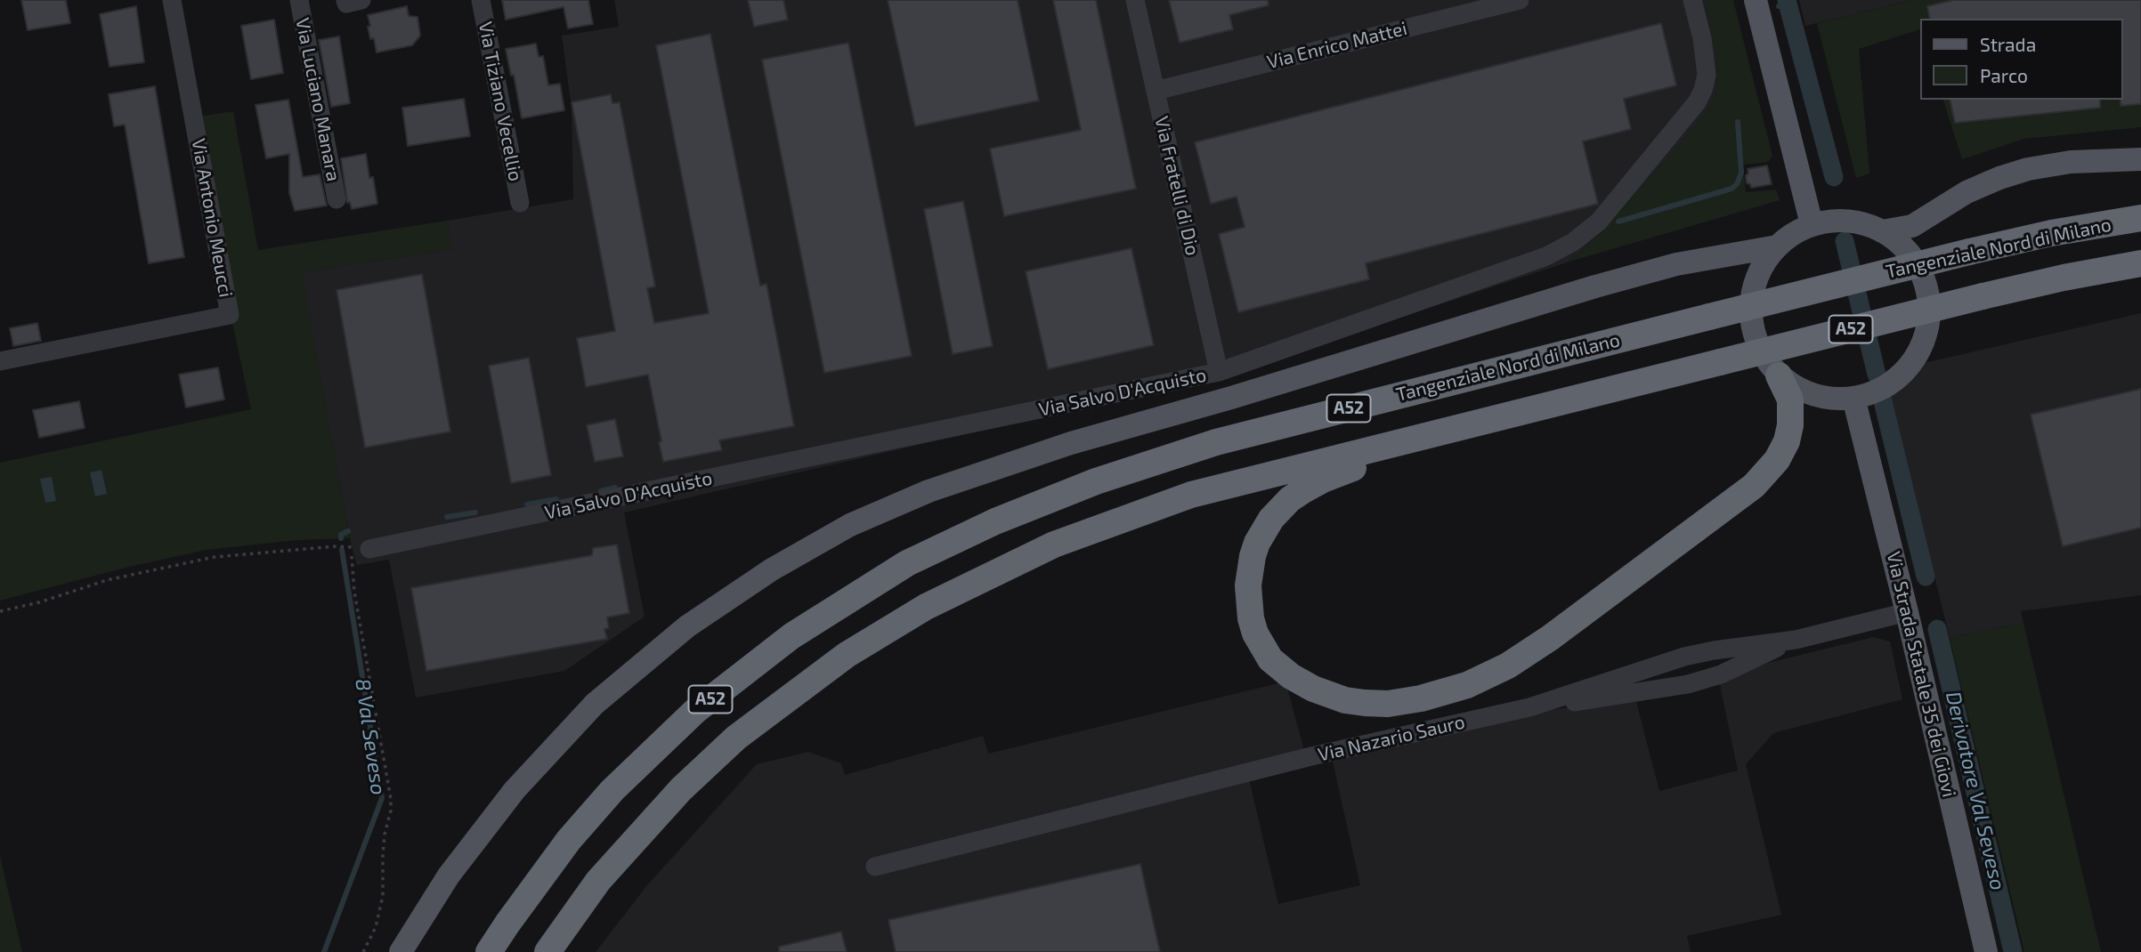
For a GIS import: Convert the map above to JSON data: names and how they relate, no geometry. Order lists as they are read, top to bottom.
{
  "streets": {
    "highway": ["Tangenziale Nord di Milano", "A52"],
    "main road": ["Via Strada Statale 35 dei Giovi"],
    "street": [
      "Via Enrico Mattei",
      "Via Luciano Manara",
      "Via Tiziano Vecellio",
      "Via Fratelli di Dio",
      "Via Antonio Meucci",
      "Via Salvo D'Acquisto",
      "Via Nazario Sauro"
    ]
  },
  "crossings": [
    ["Via Enrico Mattei", "Via Fratelli di Dio"],
    ["Via Fratelli di Dio", "Via Salvo D'Acquisto"],
    ["Via Strada Statale 35 dei Giovi", "Via Nazario Sauro"]
  ],
  "water": ["8 Val Seveso", "Derivatore Val Seveso"],
  "legend": ["Strada", "Parco"]
}
